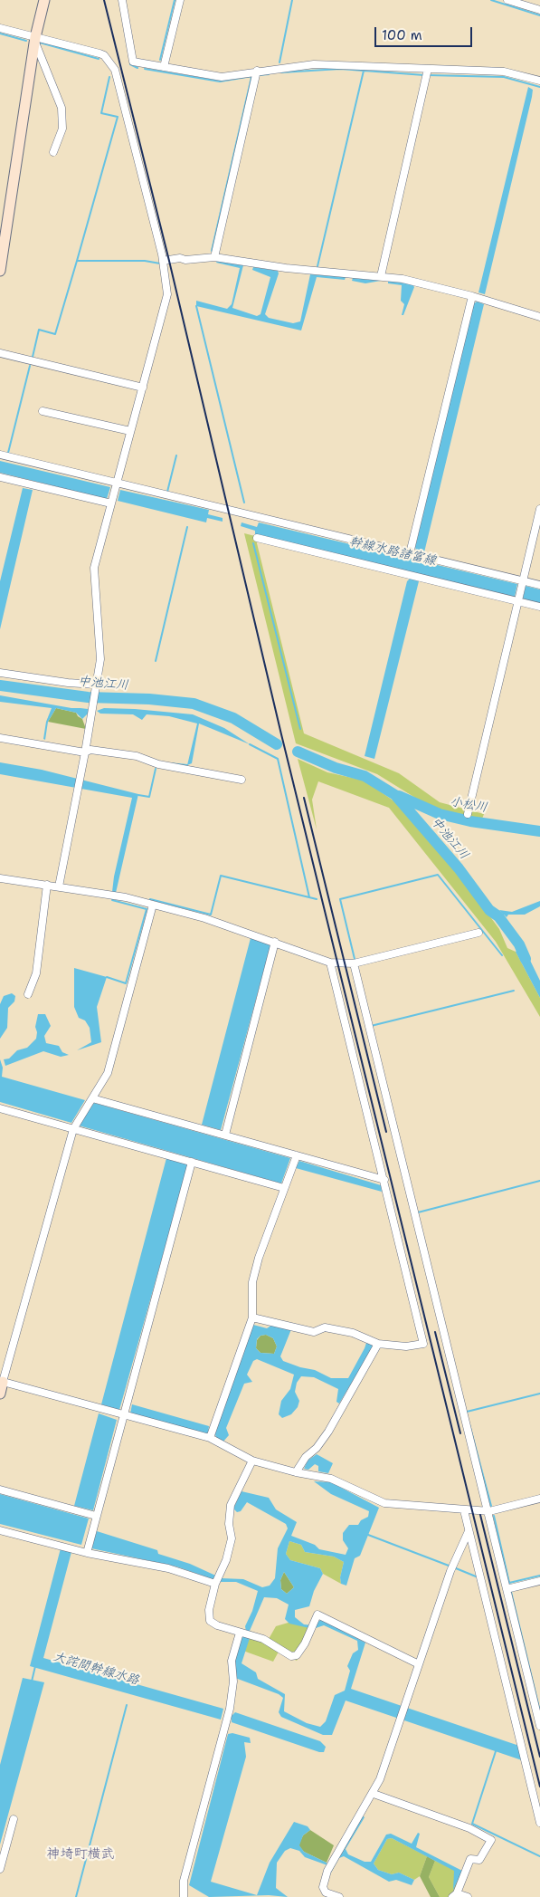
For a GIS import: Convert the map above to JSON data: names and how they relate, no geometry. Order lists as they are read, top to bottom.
{
  "districts": ["神埼町横武"],
  "water": [
    "幹線水路諸富線",
    "中池江川",
    "小松川",
    "大詫間幹線水路"
  ],
  "scale_bar": "100 m"
}
